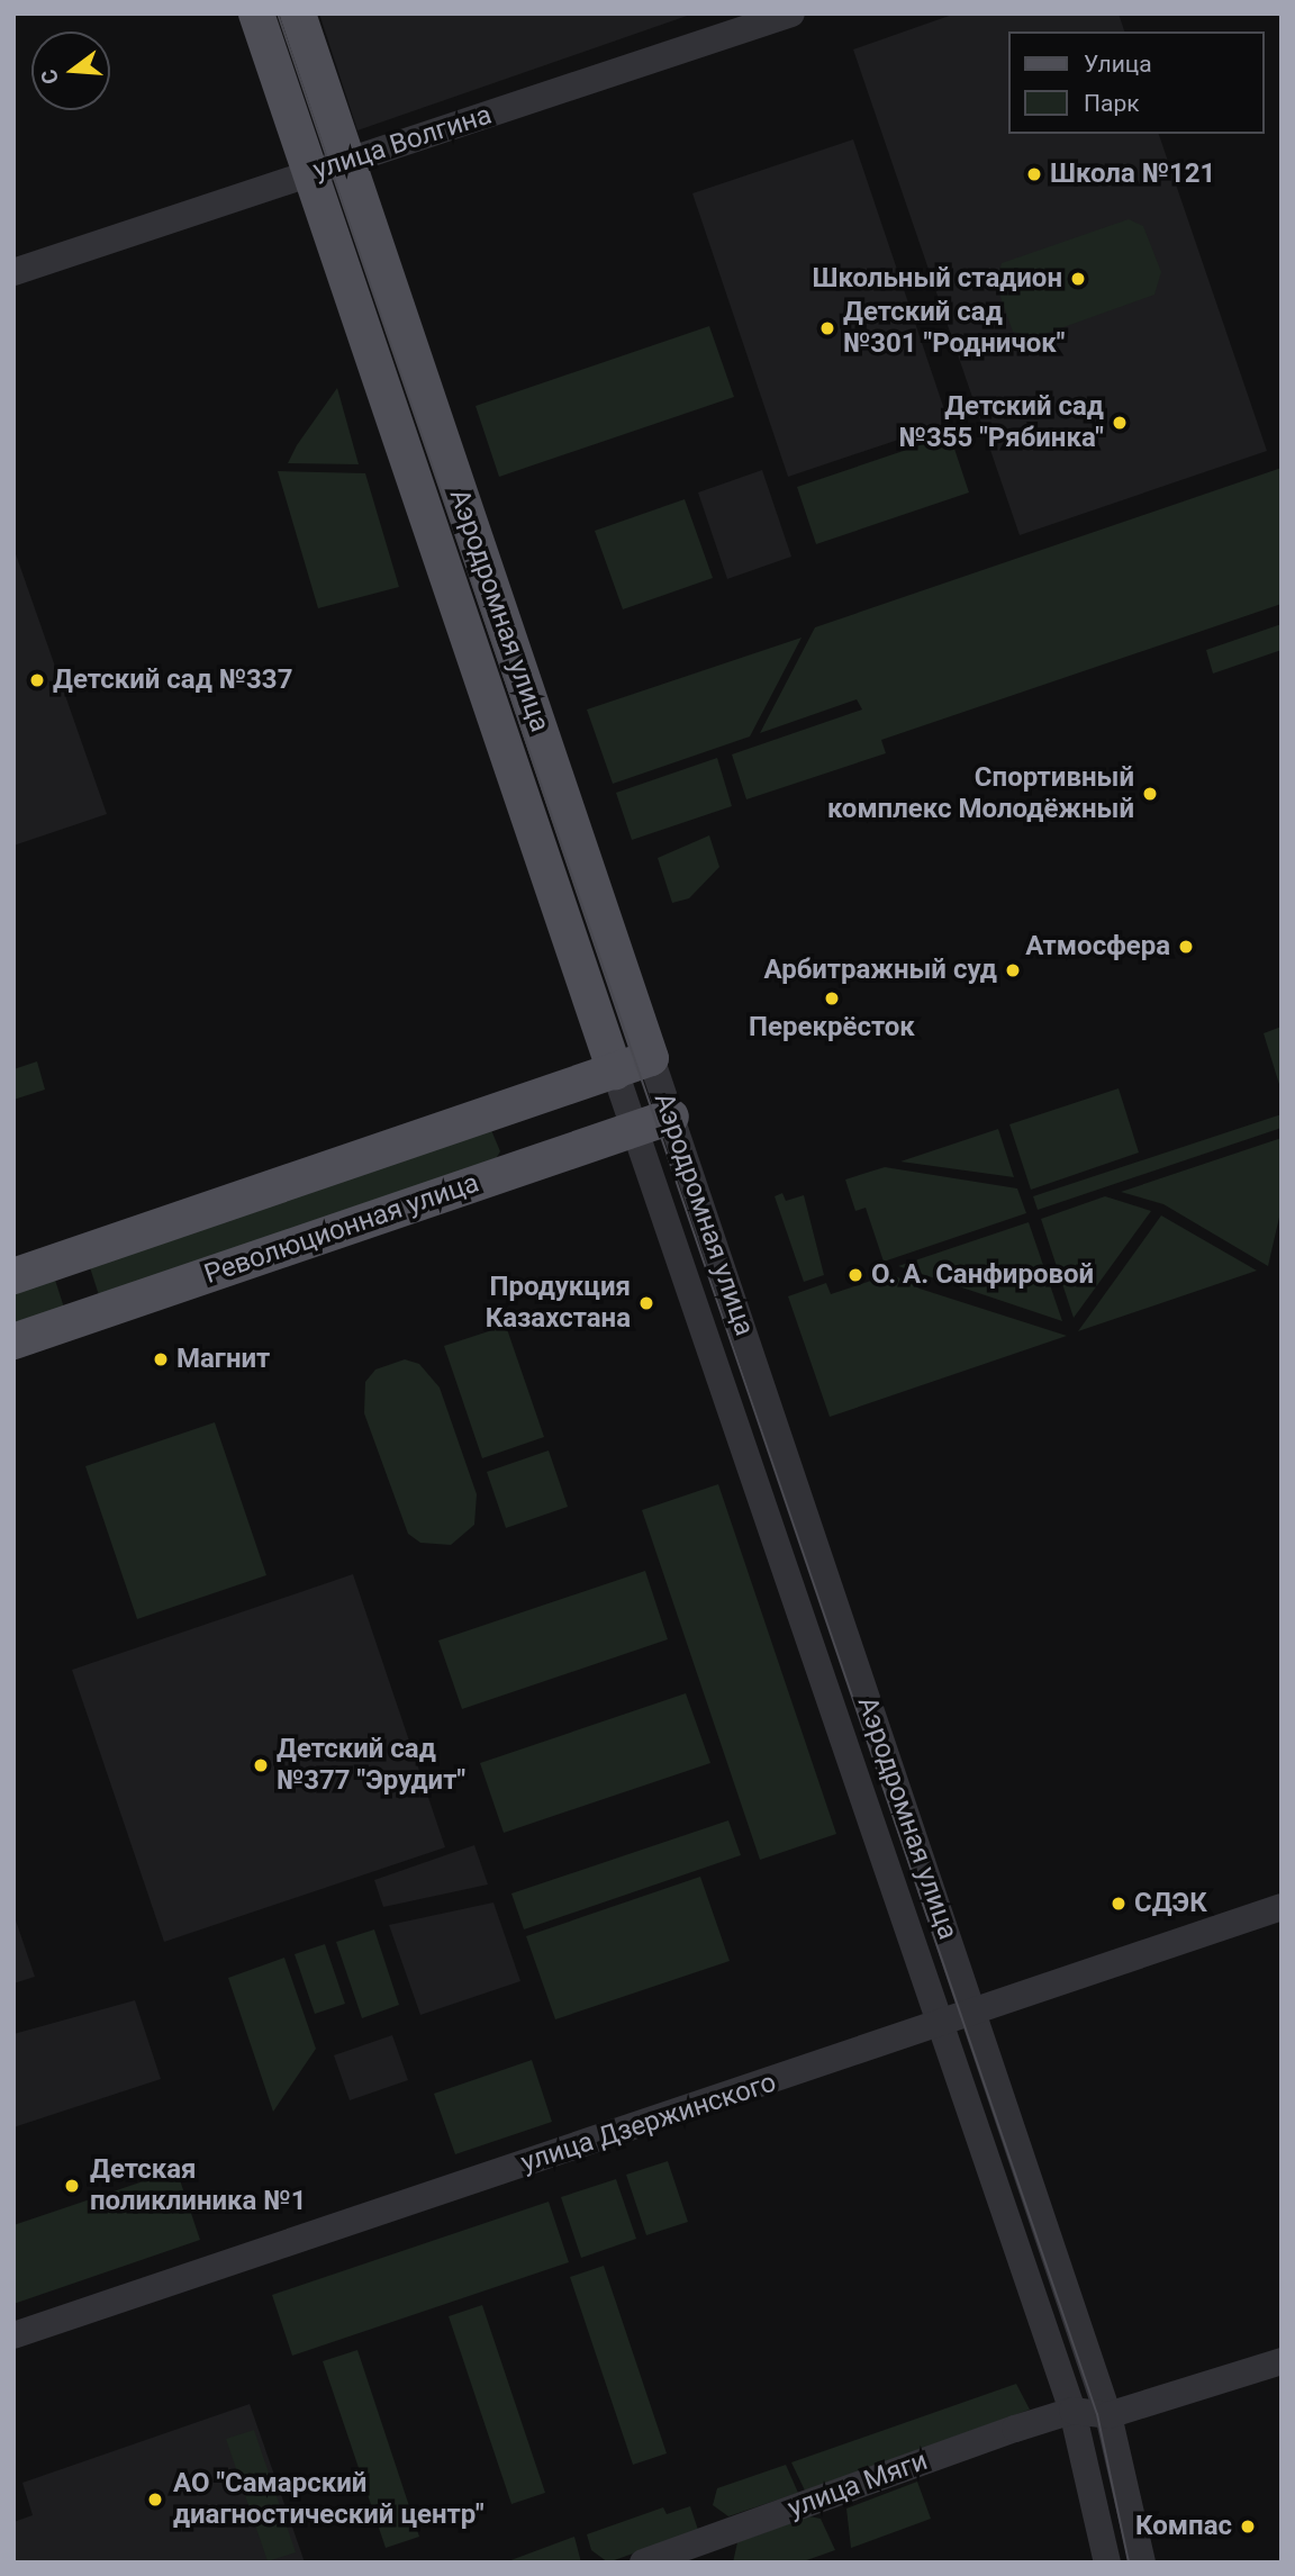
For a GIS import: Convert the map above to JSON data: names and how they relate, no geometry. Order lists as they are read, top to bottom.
{
  "streets": {
    "main road": ["Аэродромная улица", "Революционная улица"],
    "street": ["улица Волгина", "улица Дзержинского", "улица Мяги"]
  },
  "crossings": [
    ["улица Волгина", "Аэродромная улица"],
    ["Аэродромная улица", "Революционная улица"],
    ["Аэродромная улица", "улица Дзержинского"],
    ["Аэродромная улица", "улица Мяги"]
  ],
  "places": [
    "Школа №121",
    "Школьный стадион",
    "Детский сад №301 \"Родничок\"",
    "Детский сад №355 \"Рябинка\"",
    "Детский сад №337",
    "Спортивный комплекс Молодёжный",
    "Атмосфера",
    "Арбитражный суд",
    "Перекрёсток",
    "О. А. Санфировой",
    "Продукция Казахстана",
    "Магнит",
    "Детский сад №377 \"Эрудит\"",
    "СДЭК",
    "Детская поликлиника №1",
    "АО \"Самарский диагностический центр\"",
    "Компас"
  ],
  "legend": ["Улица", "Парк"],
  "north": "left"
}
